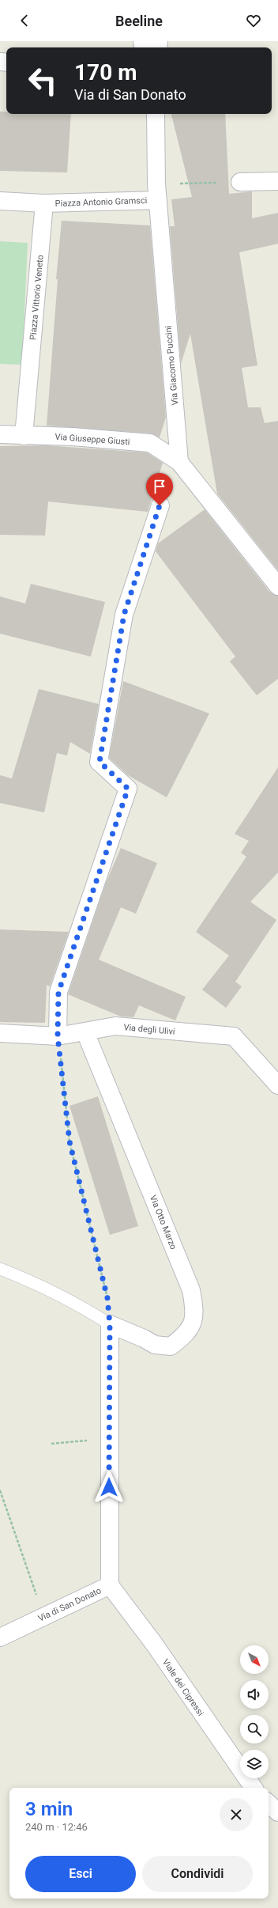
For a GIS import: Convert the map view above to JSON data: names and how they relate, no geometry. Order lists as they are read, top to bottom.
{
  "streets": {
    "street": [
      "Piazza Antonio Gramsci",
      "Piazza Vittorio Veneto",
      "Via Giacomo Puccini",
      "Via Giuseppe Giusti",
      "Via degli Ulivi",
      "Via Otto Marzo",
      "Via di San Donato",
      "Viale dei Cipressi"
    ]
  },
  "crossings": [
    ["Piazza Antonio Gramsci", "Piazza Vittorio Veneto"],
    ["Piazza Antonio Gramsci", "Via Giacomo Puccini"],
    ["Piazza Vittorio Veneto", "Via Giuseppe Giusti"],
    ["Via Giacomo Puccini", "Via Giuseppe Giusti"],
    ["Via degli Ulivi", "Via Otto Marzo"],
    ["Via Otto Marzo", "Via di San Donato"],
    ["Via di San Donato", "Viale dei Cipressi"]
  ],
  "north": "bottom right",
  "page": {
    "header": "Beeline",
    "turn": ["170 m", "Via di San Donato"],
    "heading": ["3 min", "240 m · 12:46"],
    "buttons": ["Esci", "Condividi"]
  }
}
